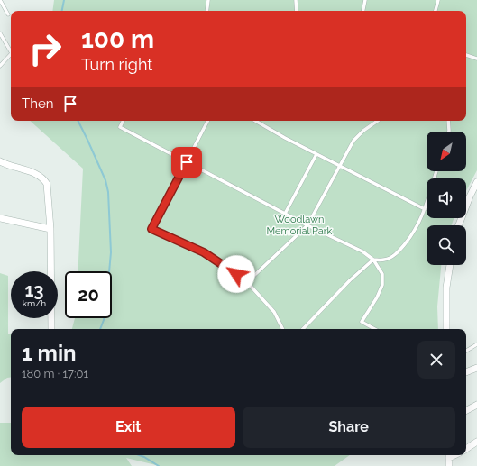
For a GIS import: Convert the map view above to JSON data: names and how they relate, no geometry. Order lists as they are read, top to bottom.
{
  "parks": ["Woodlawn Memorial Park"],
  "north": "bottom left",
  "page": {
    "turn": ["100 m", "Turn right"],
    "then": "Then",
    "speed": "13 km/h",
    "limit": "20",
    "heading": ["1 min", "180 m · 17:01"],
    "buttons": ["Exit", "Share"]
  }
}
